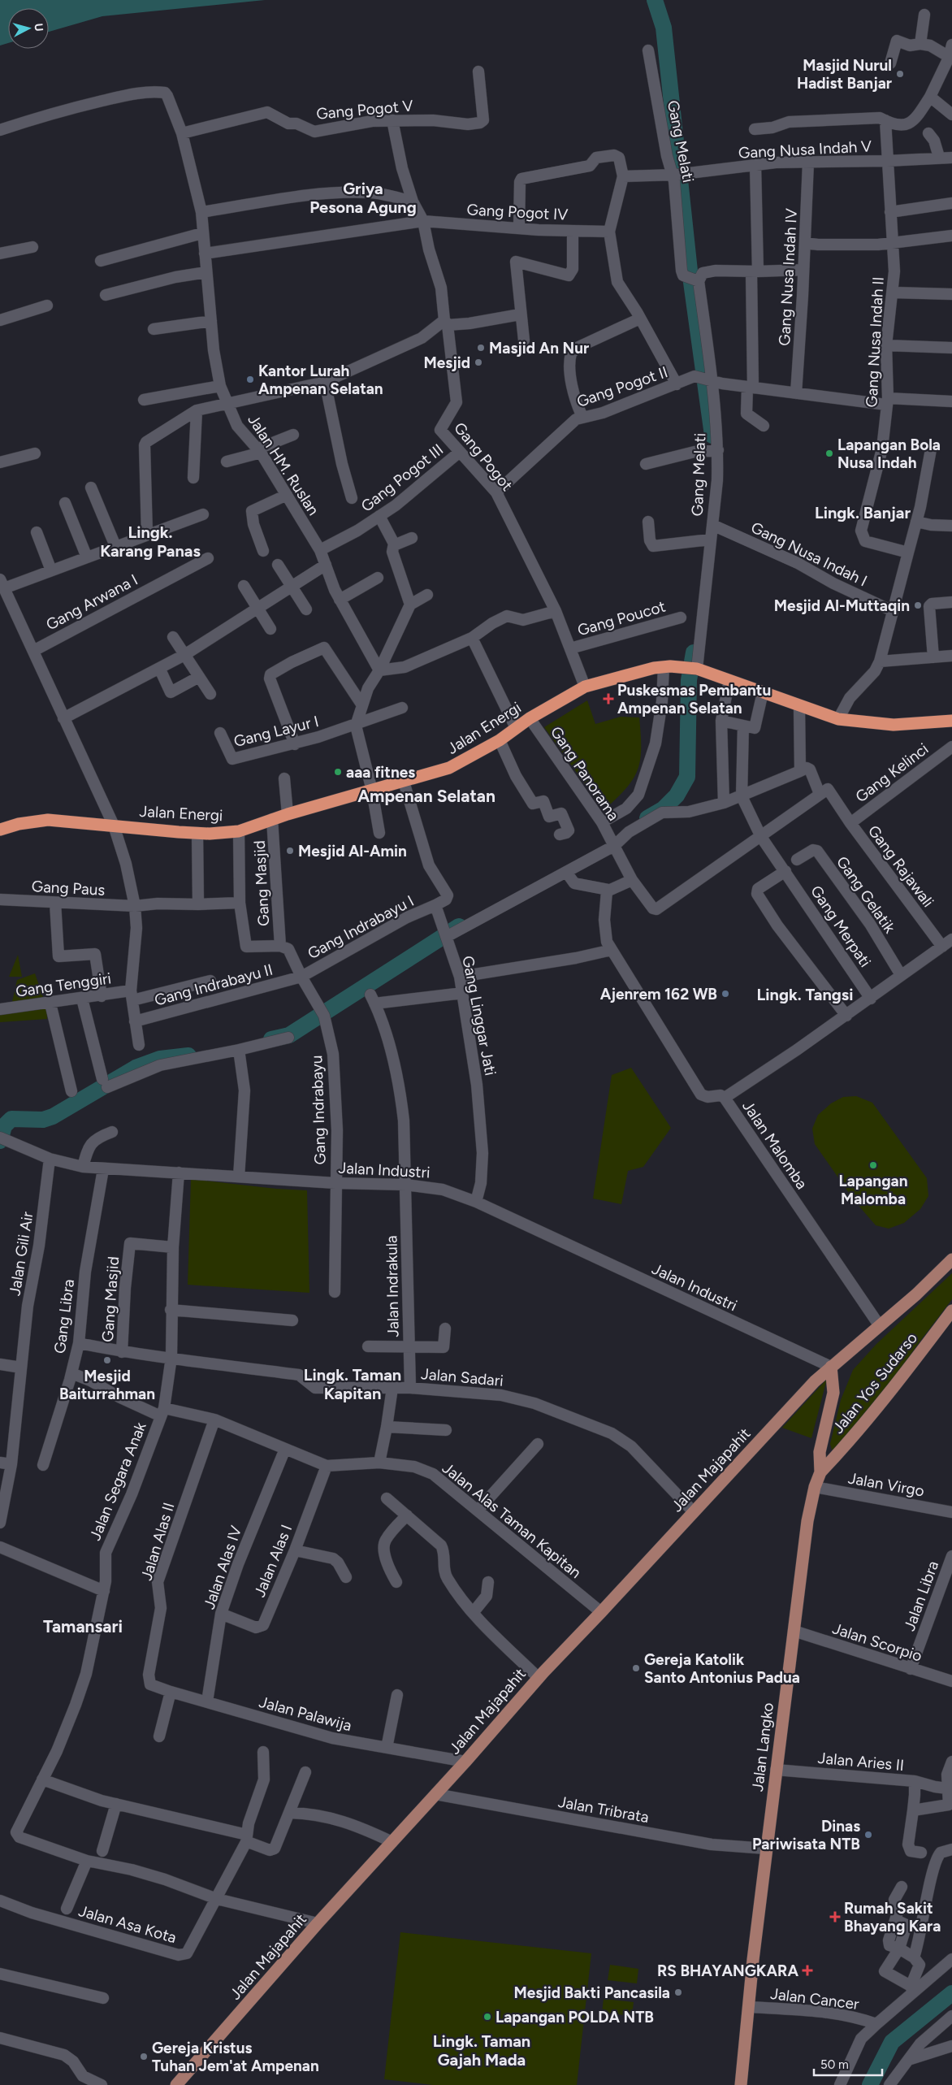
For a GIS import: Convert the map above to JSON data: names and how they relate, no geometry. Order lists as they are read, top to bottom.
{
  "streets": {
    "highway": ["Jalan Energi"],
    "main road": ["Jalan Yos Sudarso", "Jalan Majapahit", "Jalan Langko"],
    "street": [
      "Gang Pogot V",
      "Gang Melati",
      "Gang Nusa Indah V",
      "Gang Pogot IV",
      "Gang Nusa Indah IV",
      "Gang Nusa Indah II",
      "Gang Pogot II",
      "Gang Pogot",
      "Jalan HM. Ruslan",
      "Gang Pogot III",
      "Gang Nusa Indah I",
      "Gang Arwana I",
      "Gang Poucot",
      "Gang Layur I",
      "Gang Kelinci",
      "Gang Panorama",
      "Gang Rajawali",
      "Gang Masjid",
      "Gang Paus",
      "Gang Gelatik",
      "Gang Merpati",
      "Gang Indrabayu I",
      "Gang Tenggiri",
      "Gang Indrabayu II",
      "Gang Linggar Jati",
      "Gang Indrabayu",
      "Jalan Malomba",
      "Jalan Industri",
      "Jalan Gili Air",
      "Jalan Indrakula",
      "Gang Libra",
      "Jalan Sadari",
      "Jalan Segara Anak",
      "Jalan Virgo",
      "Jalan Alas Taman Kapitan",
      "Jalan Alas II",
      "Jalan Alas I",
      "Jalan Alas IV",
      "Jalan Libra",
      "Jalan Scorpio",
      "Jalan Palawija",
      "Jalan Aries II",
      "Jalan Tribrata",
      "Jalan Asa Kota",
      "Jalan Cancer"
    ]
  },
  "crossings": [
    ["Gang Pogot V", "Gang Pogot"],
    ["Gang Pogot V", "Jalan HM. Ruslan"],
    ["Gang Melati", "Gang Nusa Indah V"],
    ["Gang Melati", "Gang Pogot II"],
    ["Gang Melati", "Gang Nusa Indah I"],
    ["Gang Melati", "Jalan Energi"],
    ["Gang Nusa Indah V", "Gang Nusa Indah IV"],
    ["Gang Nusa Indah V", "Gang Nusa Indah II"],
    ["Gang Pogot IV", "Gang Pogot"],
    ["Gang Pogot IV", "Jalan HM. Ruslan"],
    ["Gang Nusa Indah IV", "Gang Pogot II"],
    ["Gang Nusa Indah II", "Gang Pogot II"],
    ["Gang Pogot II", "Gang Pogot"],
    ["Gang Pogot", "Gang Pogot III"],
    ["Gang Pogot", "Gang Poucot"],
    ["Gang Pogot", "Jalan Energi"],
    ["Jalan HM. Ruslan", "Gang Pogot III"],
    ["Jalan Energi", "Gang Panorama"],
    ["Jalan Energi", "Gang Masjid"],
    ["Gang Kelinci", "Gang Rajawali"],
    ["Gang Panorama", "Gang Merpati"],
    ["Gang Rajawali", "Jalan Malomba"],
    ["Gang Masjid", "Gang Indrabayu"],
    ["Gang Masjid", "Gang Libra"],
    ["Gang Masjid", "Jalan Sadari"],
    ["Gang Masjid", "Jalan Segara Anak"],
    ["Gang Gelatik", "Jalan Malomba"],
    ["Gang Merpati", "Jalan Malomba"],
    ["Gang Indrabayu I", "Gang Indrabayu II"],
    ["Gang Indrabayu I", "Gang Linggar Jati"],
    ["Gang Indrabayu I", "Gang Indrabayu"],
    ["Gang Indrabayu II", "Gang Indrabayu"],
    ["Gang Linggar Jati", "Jalan Industri"],
    ["Gang Linggar Jati", "Jalan Indrakula"],
    ["Gang Indrabayu", "Jalan Industri"],
    ["Jalan Malomba", "Jalan Yos Sudarso"],
    ["Jalan Industri", "Jalan Gili Air"],
    ["Jalan Industri", "Jalan Indrakula"],
    ["Jalan Industri", "Gang Libra"],
    ["Jalan Industri", "Jalan Yos Sudarso"],
    ["Jalan Industri", "Jalan Majapahit"],
    ["Jalan Industri", "Jalan Segara Anak"],
    ["Jalan Industri", "Jalan Langko"],
    ["Jalan Indrakula", "Jalan Sadari"],
    ["Jalan Sadari", "Jalan Majapahit"],
    ["Jalan Sadari", "Jalan Segara Anak"],
    ["Jalan Yos Sudarso", "Jalan Majapahit"],
    ["Jalan Yos Sudarso", "Jalan Langko"],
    ["Jalan Majapahit", "Jalan Alas Taman Kapitan"],
    ["Jalan Majapahit", "Jalan Palawija"],
    ["Jalan Majapahit", "Jalan Langko"],
    ["Jalan Majapahit", "Jalan Tribrata"],
    ["Jalan Segara Anak", "Jalan Alas Taman Kapitan"],
    ["Jalan Virgo", "Jalan Langko"],
    ["Jalan Alas Taman Kapitan", "Jalan Alas II"],
    ["Jalan Alas Taman Kapitan", "Jalan Alas I"],
    ["Jalan Alas Taman Kapitan", "Jalan Alas IV"],
    ["Jalan Alas II", "Jalan Palawija"],
    ["Jalan Alas I", "Jalan Alas IV"],
    ["Jalan Alas IV", "Jalan Palawija"],
    ["Jalan Libra", "Jalan Scorpio"],
    ["Jalan Scorpio", "Jalan Langko"],
    ["Jalan Langko", "Jalan Aries II"],
    ["Jalan Langko", "Jalan Tribrata"],
    ["Jalan Langko", "Jalan Cancer"]
  ],
  "districts": [
    "Griya Pesona Agung",
    "Lingk. Banjar",
    "Lingk. Karang Panas",
    "Ampenan Selatan",
    "Lingk. Tangsi",
    "Lingk. Taman Kapitan",
    "Tamansari",
    "Lingk. Taman Gajah Mada"
  ],
  "places": {
    "other": [
      "Masjid Nurul Hadist Banjar",
      "Masjid An Nur",
      "Mesjid",
      "Kantor Lurah Ampenan Selatan",
      "Lapangan Bola Nusa Indah",
      "Mesjid Al-Muttaqin",
      "aaa fitnes",
      "Mesjid Al-Amin",
      "Ajenrem 162 WB",
      "Lapangan Malomba",
      "Mesjid Baiturrahman",
      "Gereja Katolik Santo Antonius Padua",
      "Dinas Pariwisata NTB",
      "Mesjid Bakti Pancasila",
      "Lapangan POLDA NTB",
      "Gereja Kristus Tuhan Jem'at Ampenan"
    ],
    "health": ["Puskesmas Pembantu Ampenan Selatan", "Rumah Sakit Bhayang Kara", "RS BHAYANGKARA"]
  },
  "scale_bar": "50 m",
  "north": "right"
}
